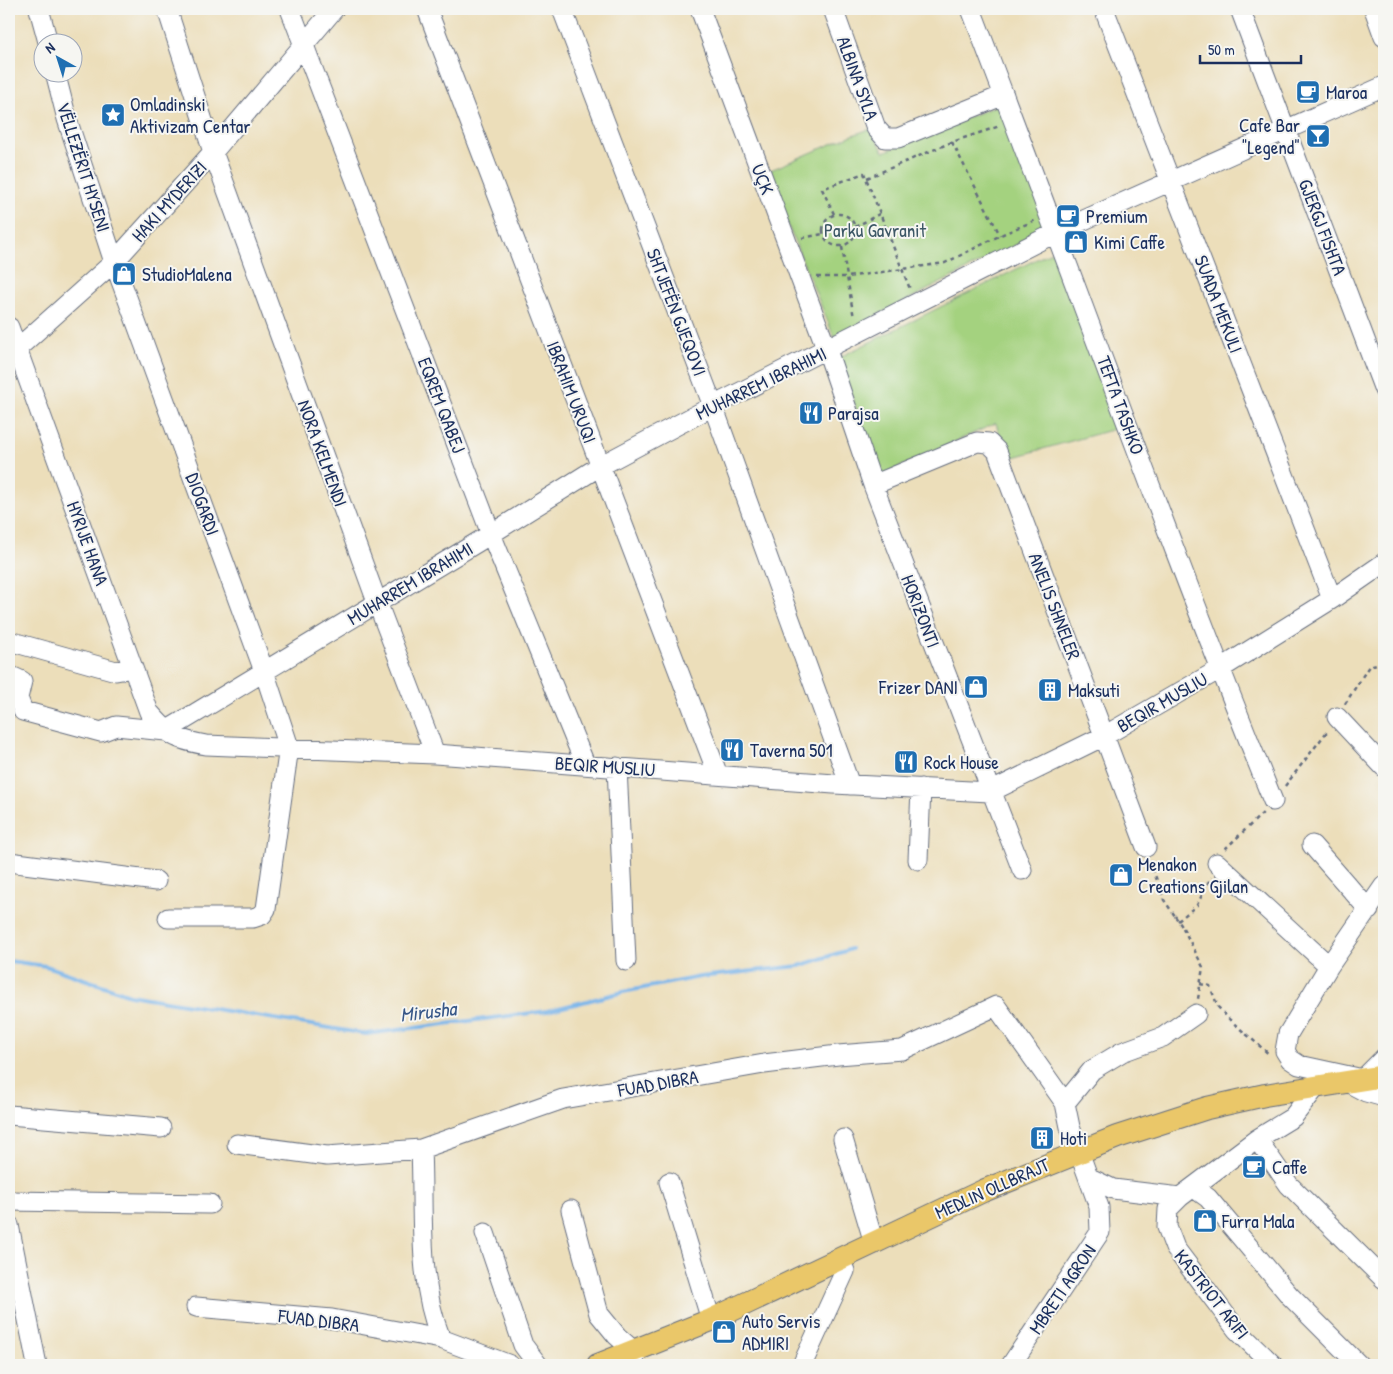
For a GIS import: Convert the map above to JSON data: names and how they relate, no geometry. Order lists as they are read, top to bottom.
{
  "streets": {
    "main road": ["MEDLIN OLLBRAJT"],
    "street": [
      "ALBINA SYLA",
      "VËLLEZËRIT HYSENI",
      "UÇK",
      "HAKI MYDERIZI",
      "GJERGJ FISHTA",
      "SUADA MEKULI",
      "SHTJEFËN GJEQOVI",
      "MUHARREM IBRAHIMI",
      "IBRAHIM URUQI",
      "EQREM QABEJ",
      "TEFTA TASHKO",
      "NORA KELMENDI",
      "DIOGARDI",
      "HYRIJE HANA",
      "ANELIS SHNELER",
      "HORIZONTI",
      "BEQIR MUSLIU",
      "FUAD DIBRA",
      "MBRETI AGRON",
      "KASTRIOT ARIFI"
    ]
  },
  "crossings": [
    ["ALBINA SYLA", "TEFTA TASHKO"],
    ["VËLLEZËRIT HYSENI", "HAKI MYDERIZI"],
    ["VËLLEZËRIT HYSENI", "DIOGARDI"],
    ["UÇK", "MUHARREM IBRAHIMI"],
    ["UÇK", "HORIZONTI"],
    ["HAKI MYDERIZI", "EQREM QABEJ"],
    ["HAKI MYDERIZI", "NORA KELMENDI"],
    ["HAKI MYDERIZI", "DIOGARDI"],
    ["HAKI MYDERIZI", "HYRIJE HANA"],
    ["GJERGJ FISHTA", "MUHARREM IBRAHIMI"],
    ["SUADA MEKULI", "MUHARREM IBRAHIMI"],
    ["SUADA MEKULI", "BEQIR MUSLIU"],
    ["SHTJEFËN GJEQOVI", "MUHARREM IBRAHIMI"],
    ["SHTJEFËN GJEQOVI", "BEQIR MUSLIU"],
    ["MUHARREM IBRAHIMI", "IBRAHIM URUQI"],
    ["MUHARREM IBRAHIMI", "EQREM QABEJ"],
    ["MUHARREM IBRAHIMI", "TEFTA TASHKO"],
    ["MUHARREM IBRAHIMI", "NORA KELMENDI"],
    ["MUHARREM IBRAHIMI", "DIOGARDI"],
    ["MUHARREM IBRAHIMI", "HYRIJE HANA"],
    ["MUHARREM IBRAHIMI", "HORIZONTI"],
    ["MUHARREM IBRAHIMI", "BEQIR MUSLIU"],
    ["IBRAHIM URUQI", "BEQIR MUSLIU"],
    ["EQREM QABEJ", "BEQIR MUSLIU"],
    ["TEFTA TASHKO", "BEQIR MUSLIU"],
    ["NORA KELMENDI", "BEQIR MUSLIU"],
    ["DIOGARDI", "BEQIR MUSLIU"],
    ["HYRIJE HANA", "BEQIR MUSLIU"],
    ["ANELIS SHNELER", "HORIZONTI"],
    ["ANELIS SHNELER", "BEQIR MUSLIU"],
    ["HORIZONTI", "BEQIR MUSLIU"],
    ["FUAD DIBRA", "MBRETI AGRON"],
    ["MEDLIN OLLBRAJT", "MBRETI AGRON"],
    ["MEDLIN OLLBRAJT", "KASTRIOT ARIFI"]
  ],
  "water": ["Mirusha"],
  "parks": ["Parku Gavranit"],
  "places": {
    "cafe": ["Maroa", "Premium", "Caffe"],
    "place": ["Omladinski Aktivizam Centar"],
    "bar": ["Cafe Bar \"Legend\""],
    "shop": [
      "Kimi Caffe",
      "StudioMalena",
      "Frizer DANI",
      "Menakon Creations Gjilan",
      "Furra Mala",
      "Auto Servis ADMIRI"
    ],
    "restaurant": ["Parajsa", "Taverna 501", "Rock House"],
    "building": ["Maksuti", "Hoti"]
  },
  "scale_bar": "50 m",
  "north": "top left"
}
